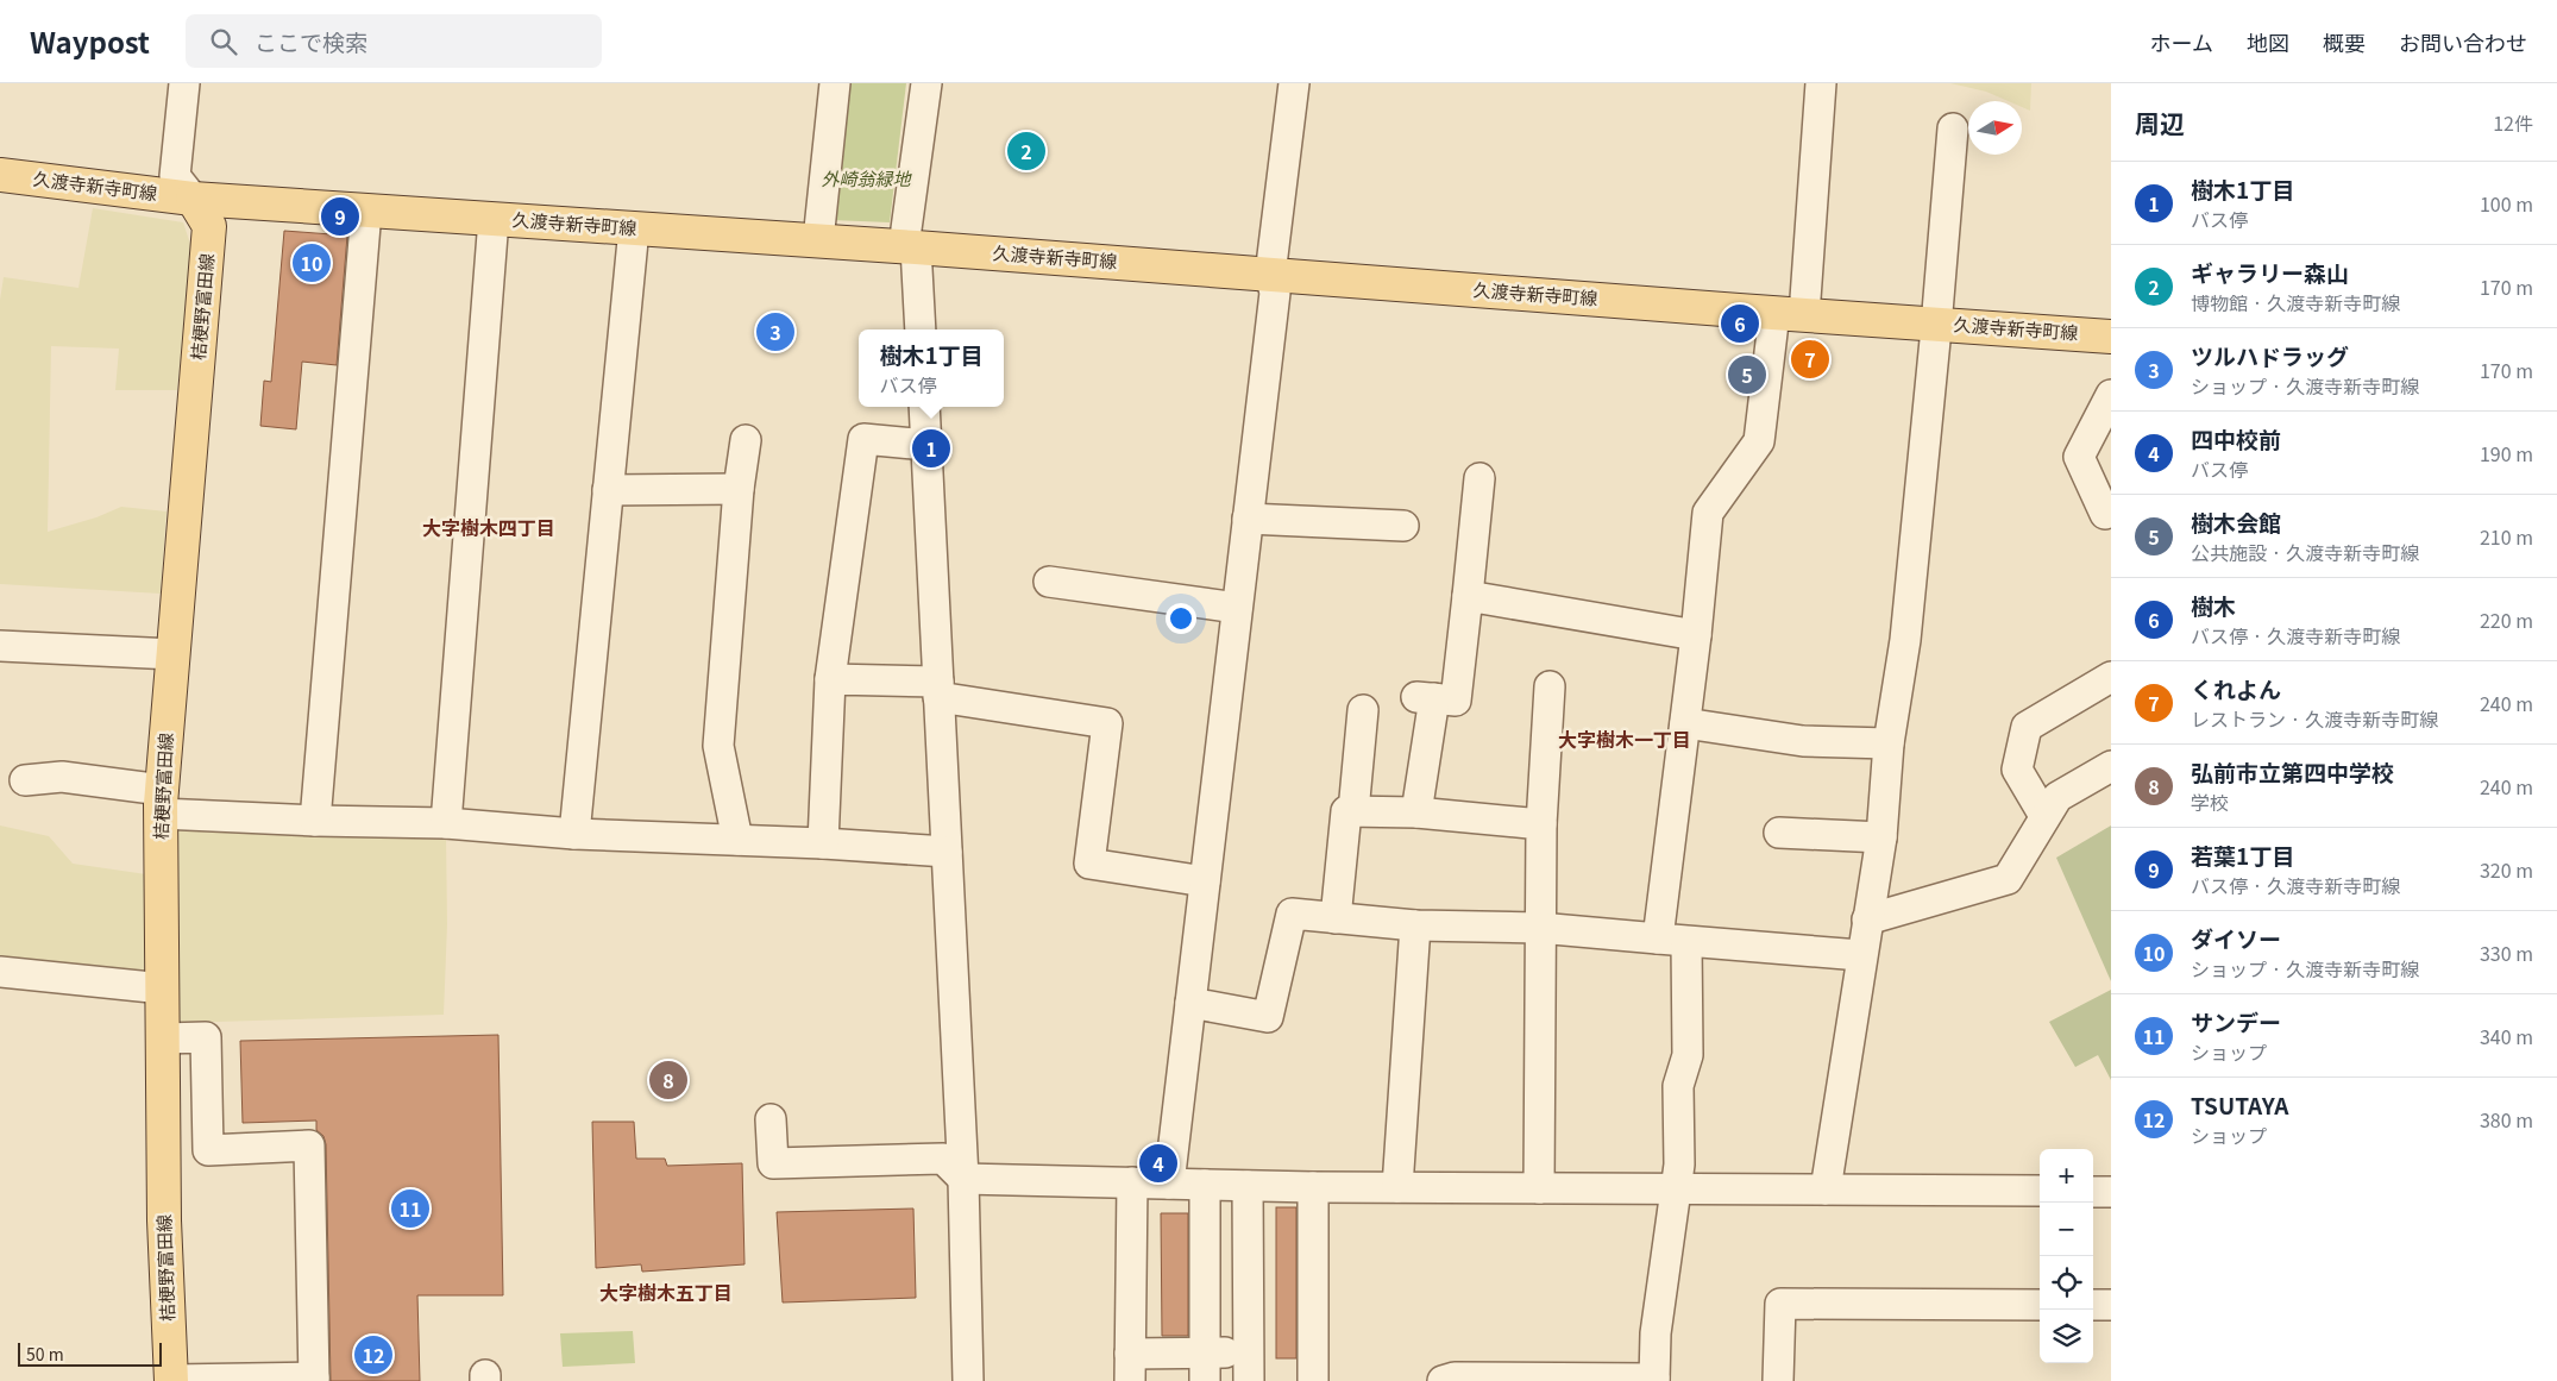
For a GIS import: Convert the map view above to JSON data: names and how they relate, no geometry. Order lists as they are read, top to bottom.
{
  "streets": {
    "main road": ["久渡寺新寺町線", "桔梗野富田線"]
  },
  "crossings": [
    ["久渡寺新寺町線", "桔梗野富田線"]
  ],
  "districts": ["大字樹木四丁目", "大字樹木一丁目", "大字樹木五丁目"],
  "parks": ["外崎翁緑地"],
  "scale_bar": "50 m",
  "north": "right",
  "page": {
    "header": "Waypost",
    "search": "ここで検索",
    "nav": [
      "ホーム",
      "地図",
      "概要",
      "お問い合わせ"
    ],
    "heading": ["周辺", "12件"],
    "pins": [
      "2",
      "9",
      "10",
      "6",
      "3",
      "7",
      "5",
      "1",
      "8",
      "4",
      "11",
      "12"
    ],
    "list": [
      {
        "mark": "1",
        "name": "樹木1丁目",
        "note": "バス停",
        "value": "100 m"
      },
      {
        "mark": "2",
        "name": "ギャラリー森山",
        "note": "博物館 · 久渡寺新寺町線",
        "value": "170 m"
      },
      {
        "mark": "3",
        "name": "ツルハドラッグ",
        "note": "ショップ · 久渡寺新寺町線",
        "value": "170 m"
      },
      {
        "mark": "4",
        "name": "四中校前",
        "note": "バス停",
        "value": "190 m"
      },
      {
        "mark": "5",
        "name": "樹木会館",
        "note": "公共施設 · 久渡寺新寺町線",
        "value": "210 m"
      },
      {
        "mark": "6",
        "name": "樹木",
        "note": "バス停 · 久渡寺新寺町線",
        "value": "220 m"
      },
      {
        "mark": "7",
        "name": "くれよん",
        "note": "レストラン · 久渡寺新寺町線",
        "value": "240 m"
      },
      {
        "mark": "8",
        "name": "弘前市立第四中学校",
        "note": "学校",
        "value": "240 m"
      },
      {
        "mark": "9",
        "name": "若葉1丁目",
        "note": "バス停 · 久渡寺新寺町線",
        "value": "320 m"
      },
      {
        "mark": "10",
        "name": "ダイソー",
        "note": "ショップ · 久渡寺新寺町線",
        "value": "330 m"
      },
      {
        "mark": "11",
        "name": "サンデー",
        "note": "ショップ",
        "value": "340 m"
      },
      {
        "mark": "12",
        "name": "TSUTAYA",
        "note": "ショップ",
        "value": "380 m"
      }
    ],
    "popup": ["樹木1丁目", "バス停"],
    "map_buttons": ["+", "−"],
    "scale": "50 m"
  }
}
